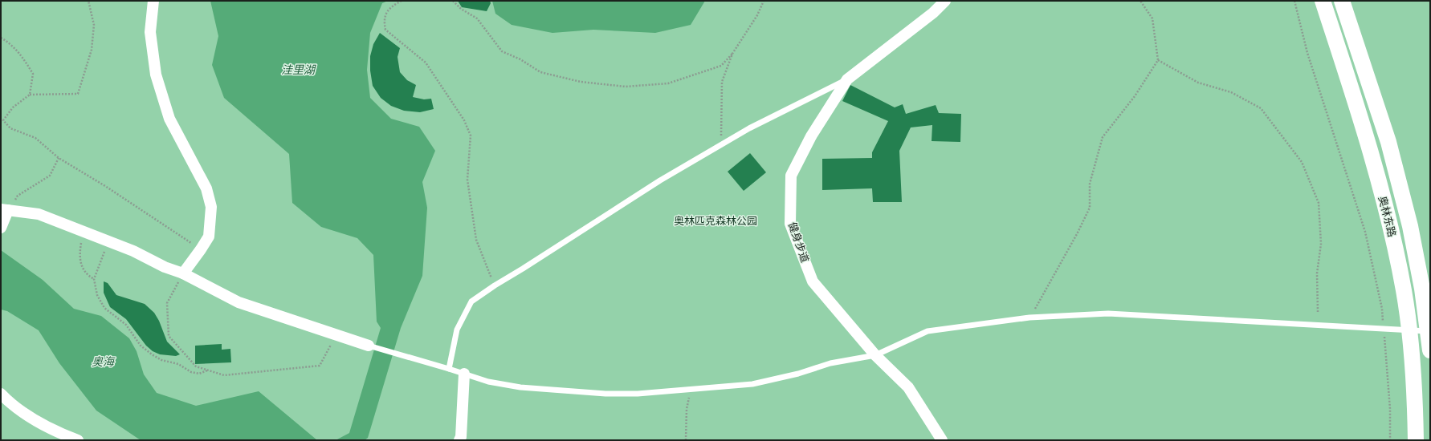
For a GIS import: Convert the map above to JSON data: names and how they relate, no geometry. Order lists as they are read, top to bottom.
{
  "streets": {
    "main road": ["奥林东路"],
    "street": ["健身步道"]
  },
  "water": ["洼里湖", "奥海"],
  "parks": ["奥林匹克森林公园"]
}
